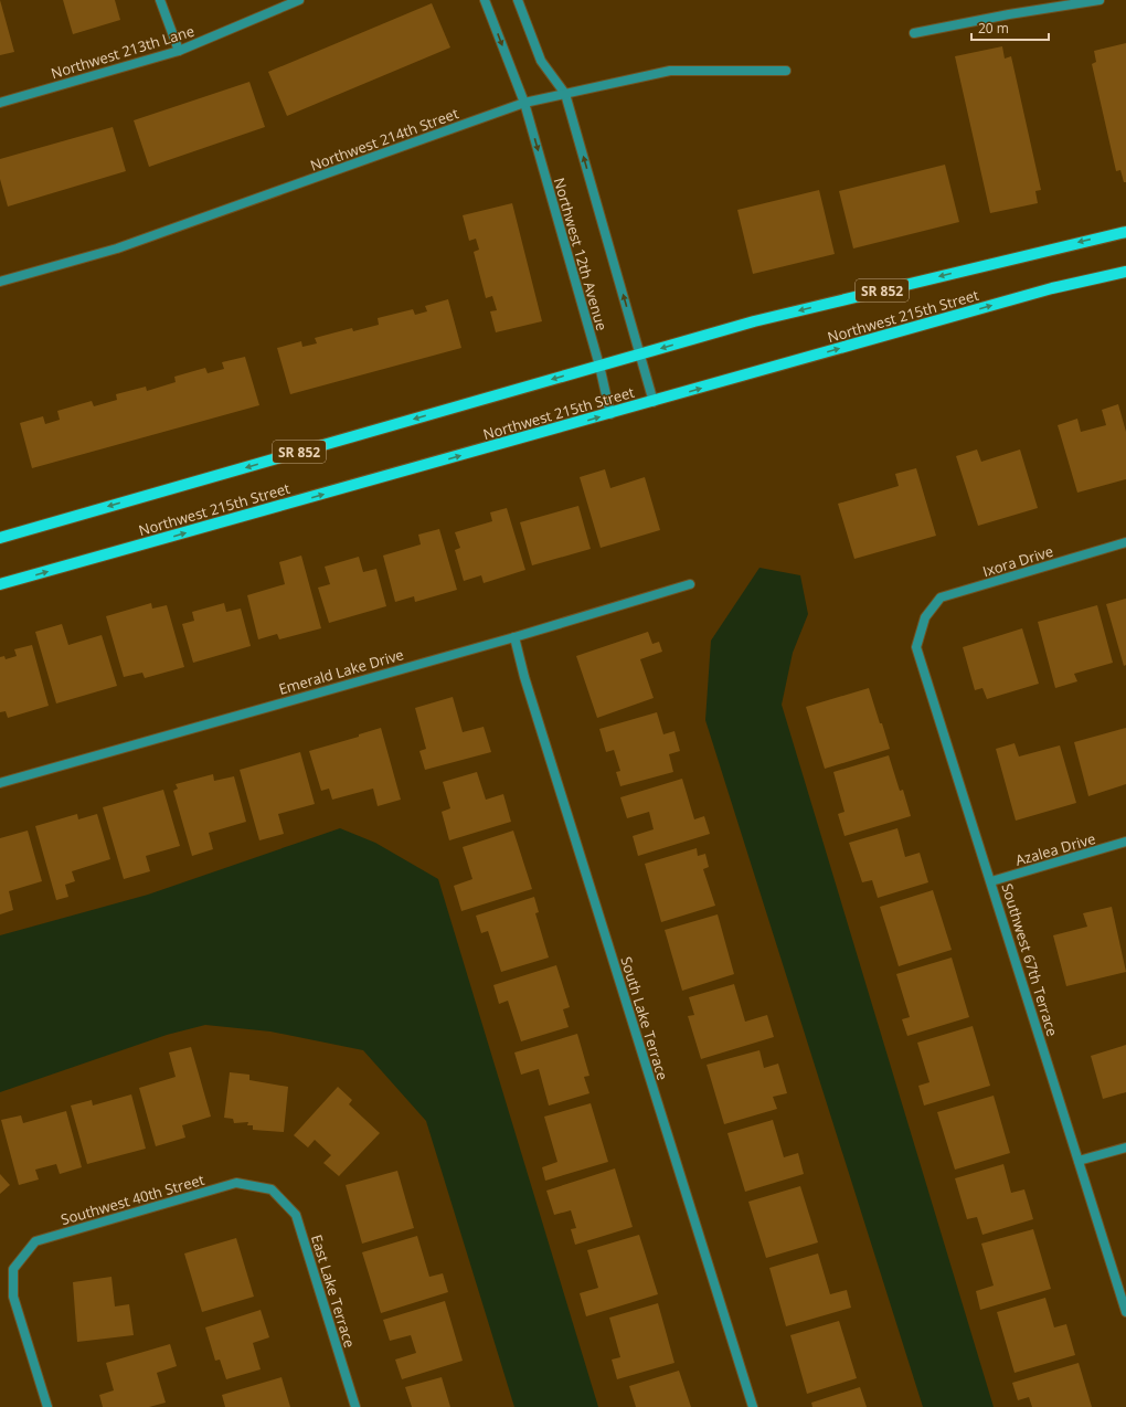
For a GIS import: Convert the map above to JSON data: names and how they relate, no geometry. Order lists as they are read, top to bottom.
{
  "streets": {
    "main road": ["SR 852", "Northwest 215th Street"],
    "street": [
      "Northwest 213th Lane",
      "Northwest 214th Street",
      "Northwest 12th Avenue",
      "Ixora Drive",
      "Emerald Lake Drive",
      "Azalea Drive",
      "Southwest 67th Terrace",
      "South Lake Terrace",
      "Southwest 40th Street",
      "East Lake Terrace"
    ]
  },
  "crossings": [
    ["Northwest 214th Street", "Northwest 12th Avenue"],
    ["Northwest 12th Avenue", "Northwest 215th Street"],
    ["Ixora Drive", "Southwest 67th Terrace"],
    ["Emerald Lake Drive", "South Lake Terrace"],
    ["Azalea Drive", "Southwest 67th Terrace"],
    ["Southwest 40th Street", "East Lake Terrace"]
  ],
  "scale_bar": "20 m"
}
